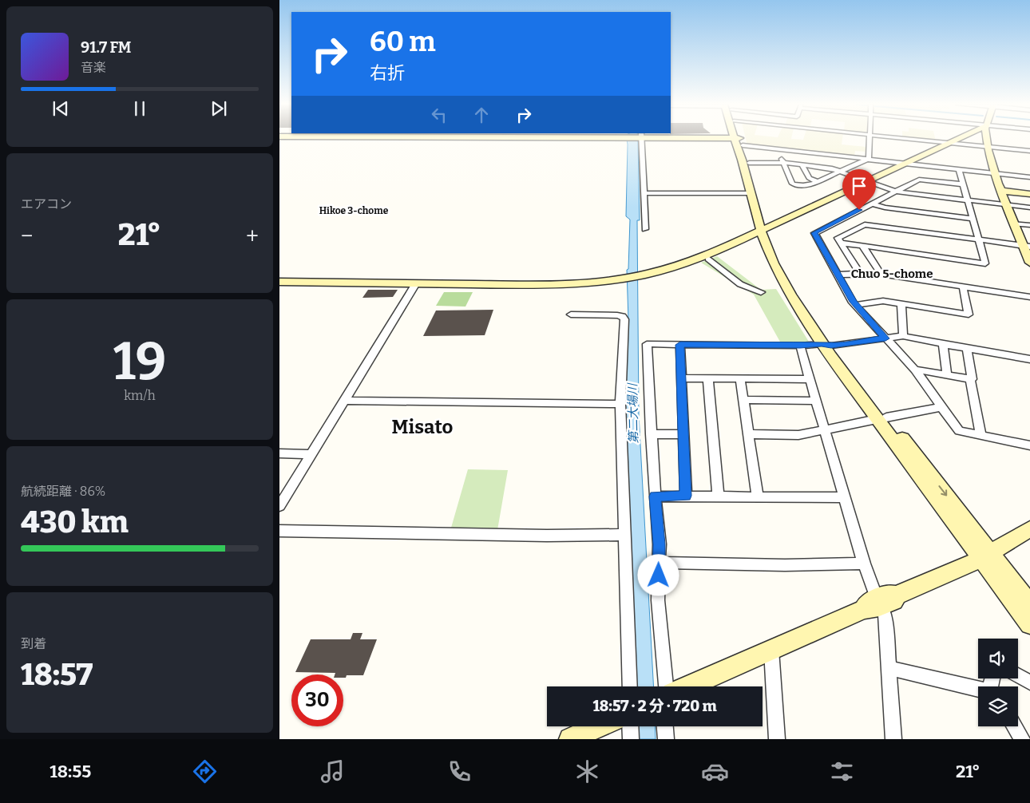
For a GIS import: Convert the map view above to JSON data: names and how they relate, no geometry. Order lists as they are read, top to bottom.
{
  "districts": ["Hikoe 3-chome", "Chuo 5-chome", "Misato"],
  "water": ["第二大場川"],
  "page": {
    "turn": ["60 m", "右折"],
    "song": ["91.7 FM", "音楽"],
    "tile": [
      "エアコン",
      ["19", "km/h"],
      ["航続距離 · 86%", "430 km"],
      ["到着", "18:57"]
    ],
    "heat": ["−", "21°", "+"],
    "limit": "30",
    "trip": "18:57 · 2 分 · 720 m",
    "tabs": ["18:55", "21°"]
  }
}
